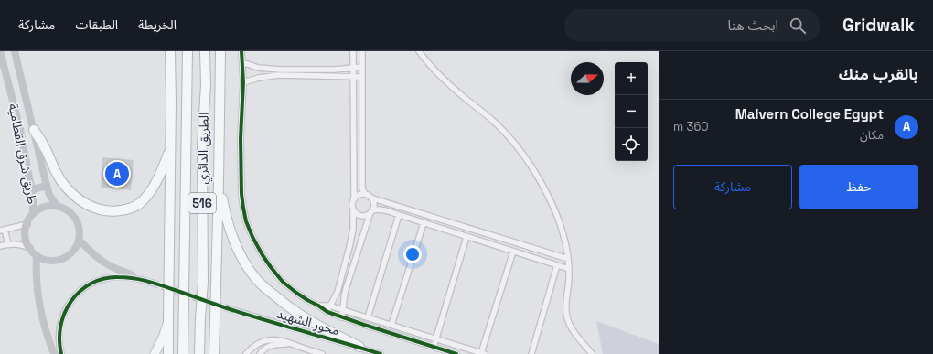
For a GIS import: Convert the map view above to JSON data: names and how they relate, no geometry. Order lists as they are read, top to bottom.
{
  "streets": {
    "highway": ["الطريق الدائري", "516"],
    "street": ["طريق شرق القطامية", "محور الشهيد"]
  },
  "north": "right",
  "page": {
    "header": "Gridwalk",
    "search": "ابحث هنا",
    "nav": ["الخريطة", "الطبقات", "مشاركة"],
    "heading": "بالقرب منك",
    "map_buttons": ["+", "−"],
    "list": [
      {
        "mark": "A",
        "name": "Malvern College Egypt",
        "note": "مكان",
        "value": "360 m"
      }
    ],
    "buttons": ["حفظ", "مشاركة"],
    "pins": "A"
  }
}
